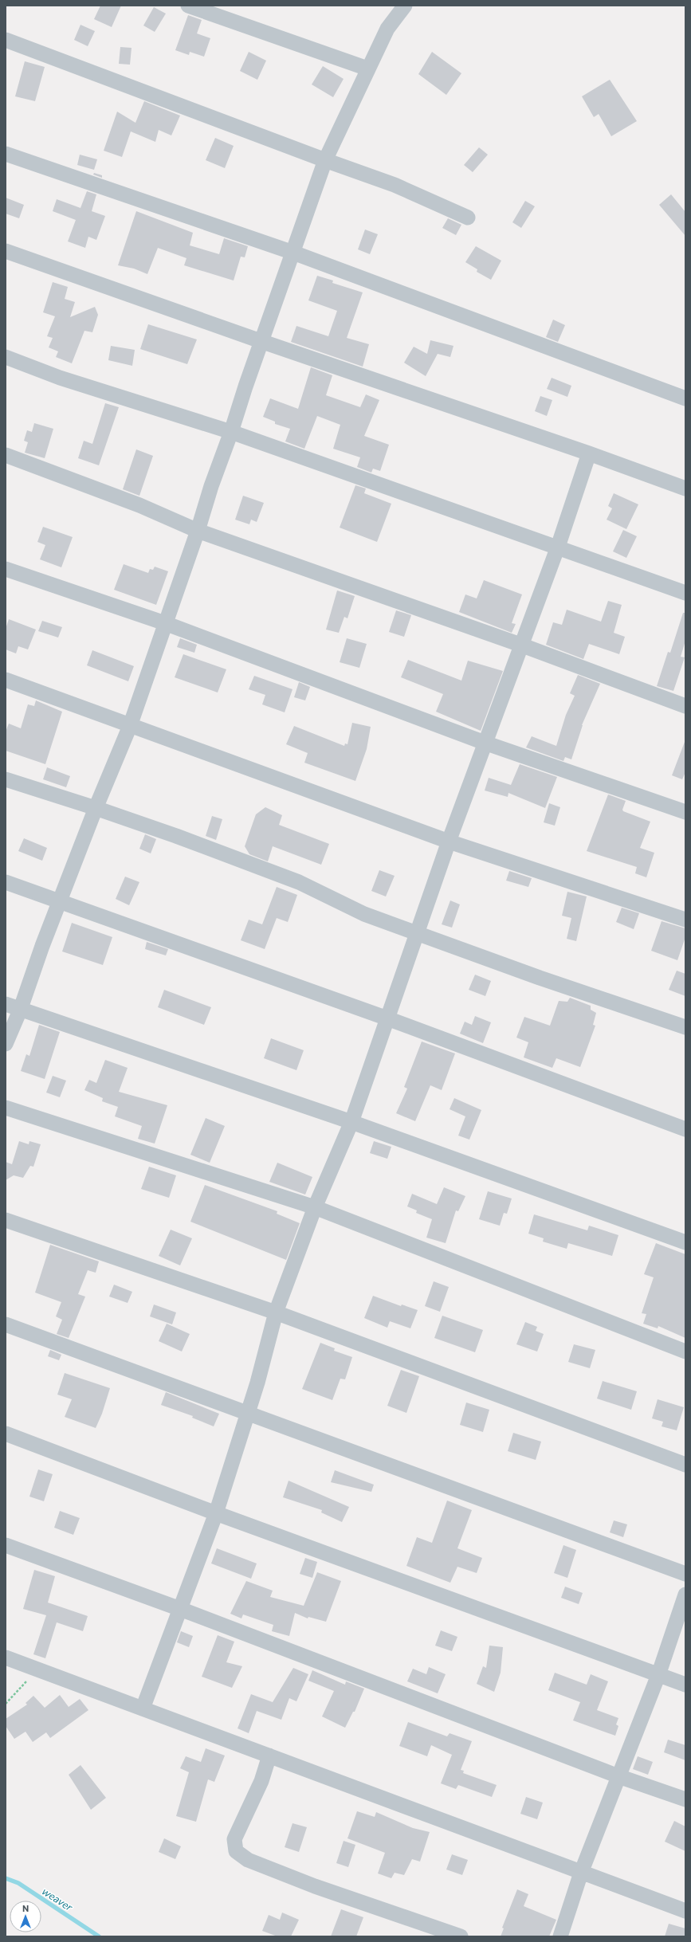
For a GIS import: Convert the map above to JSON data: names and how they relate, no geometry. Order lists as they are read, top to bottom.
{
  "water": ["weaver"],
  "north": "top"
}
